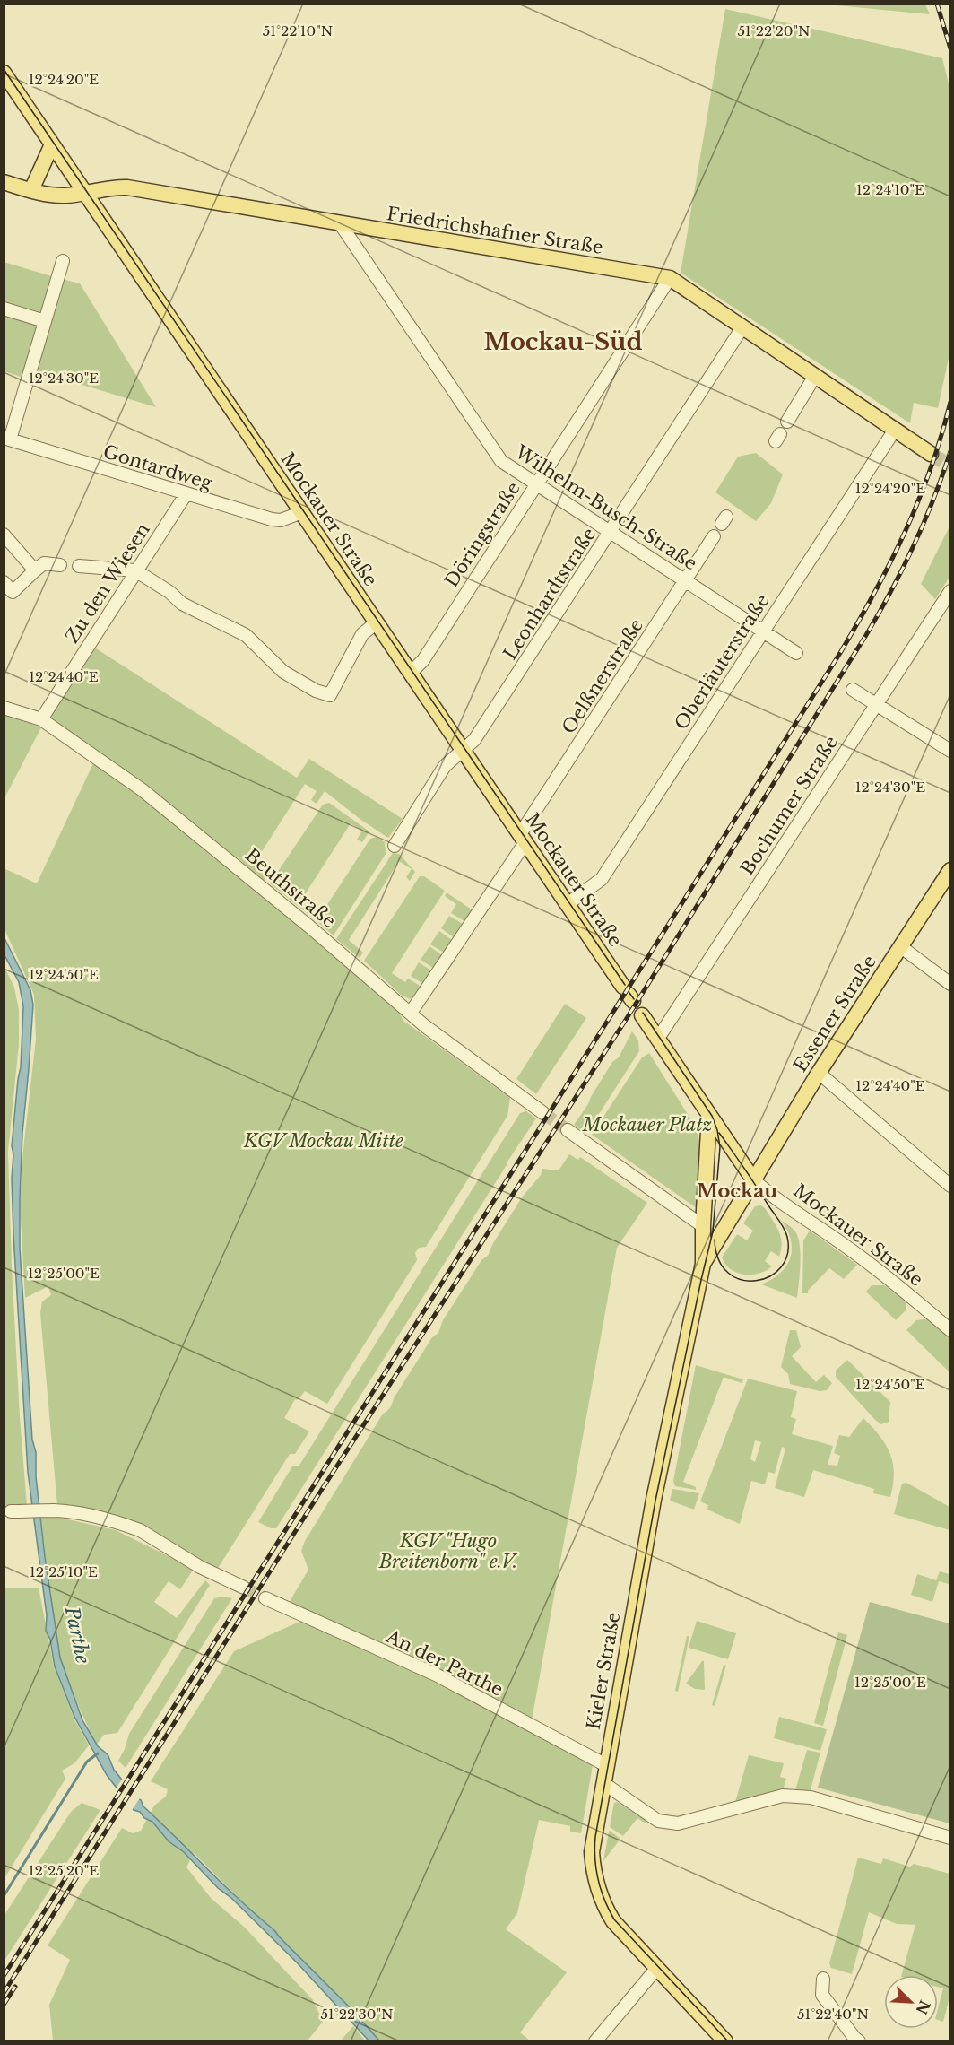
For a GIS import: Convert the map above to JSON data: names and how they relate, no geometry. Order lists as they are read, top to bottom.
{
  "streets": {
    "main road": [
      "Friedrichshafner Straße",
      "Mockauer Straße",
      "Essener Straße",
      "Kieler Straße"
    ],
    "street": [
      "Gontardweg",
      "Wilhelm-Busch-Straße",
      "Döringstraße",
      "Zu den Wiesen",
      "Leonhardtstraße",
      "Oberläuterstraße",
      "Oelßnerstraße",
      "Bochumer Straße",
      "Beuthstraße",
      "An der Parthe"
    ]
  },
  "crossings": [
    ["Friedrichshafner Straße", "Wilhelm-Busch-Straße"],
    ["Friedrichshafner Straße", "Mockauer Straße"],
    ["Friedrichshafner Straße", "Döringstraße"],
    ["Friedrichshafner Straße", "Leonhardtstraße"],
    ["Friedrichshafner Straße", "Oberläuterstraße"],
    ["Gontardweg", "Mockauer Straße"],
    ["Gontardweg", "Zu den Wiesen"],
    ["Wilhelm-Busch-Straße", "Döringstraße"],
    ["Wilhelm-Busch-Straße", "Leonhardtstraße"],
    ["Wilhelm-Busch-Straße", "Oberläuterstraße"],
    ["Wilhelm-Busch-Straße", "Oelßnerstraße"],
    ["Mockauer Straße", "Döringstraße"],
    ["Mockauer Straße", "Leonhardtstraße"],
    ["Mockauer Straße", "Oberläuterstraße"],
    ["Mockauer Straße", "Oelßnerstraße"],
    ["Mockauer Straße", "Bochumer Straße"],
    ["Mockauer Straße", "Essener Straße"],
    ["Mockauer Straße", "Kieler Straße"],
    ["Zu den Wiesen", "Beuthstraße"],
    ["Oelßnerstraße", "Beuthstraße"],
    ["Essener Straße", "Kieler Straße"],
    ["An der Parthe", "Kieler Straße"]
  ],
  "districts": ["Mockau-Süd", "Mockau"],
  "water": ["Parthe"],
  "parks": ["Mockauer Platz", "KGV Mockau Mitte", "KGV \"Hugo Breitenborn\" e.V."],
  "north": "bottom right",
  "coordinates": [
    "51°22'20\"N",
    "51°22'10\"N",
    "12°24'20\"E",
    "12°24'10\"E",
    "12°24'30\"E",
    "12°24'40\"E",
    "12°24'50\"E",
    "12°25'00\"E",
    "12°25'10\"E",
    "12°25'20\"E",
    "51°22'30\"N",
    "51°22'40\"N"
  ]
}
